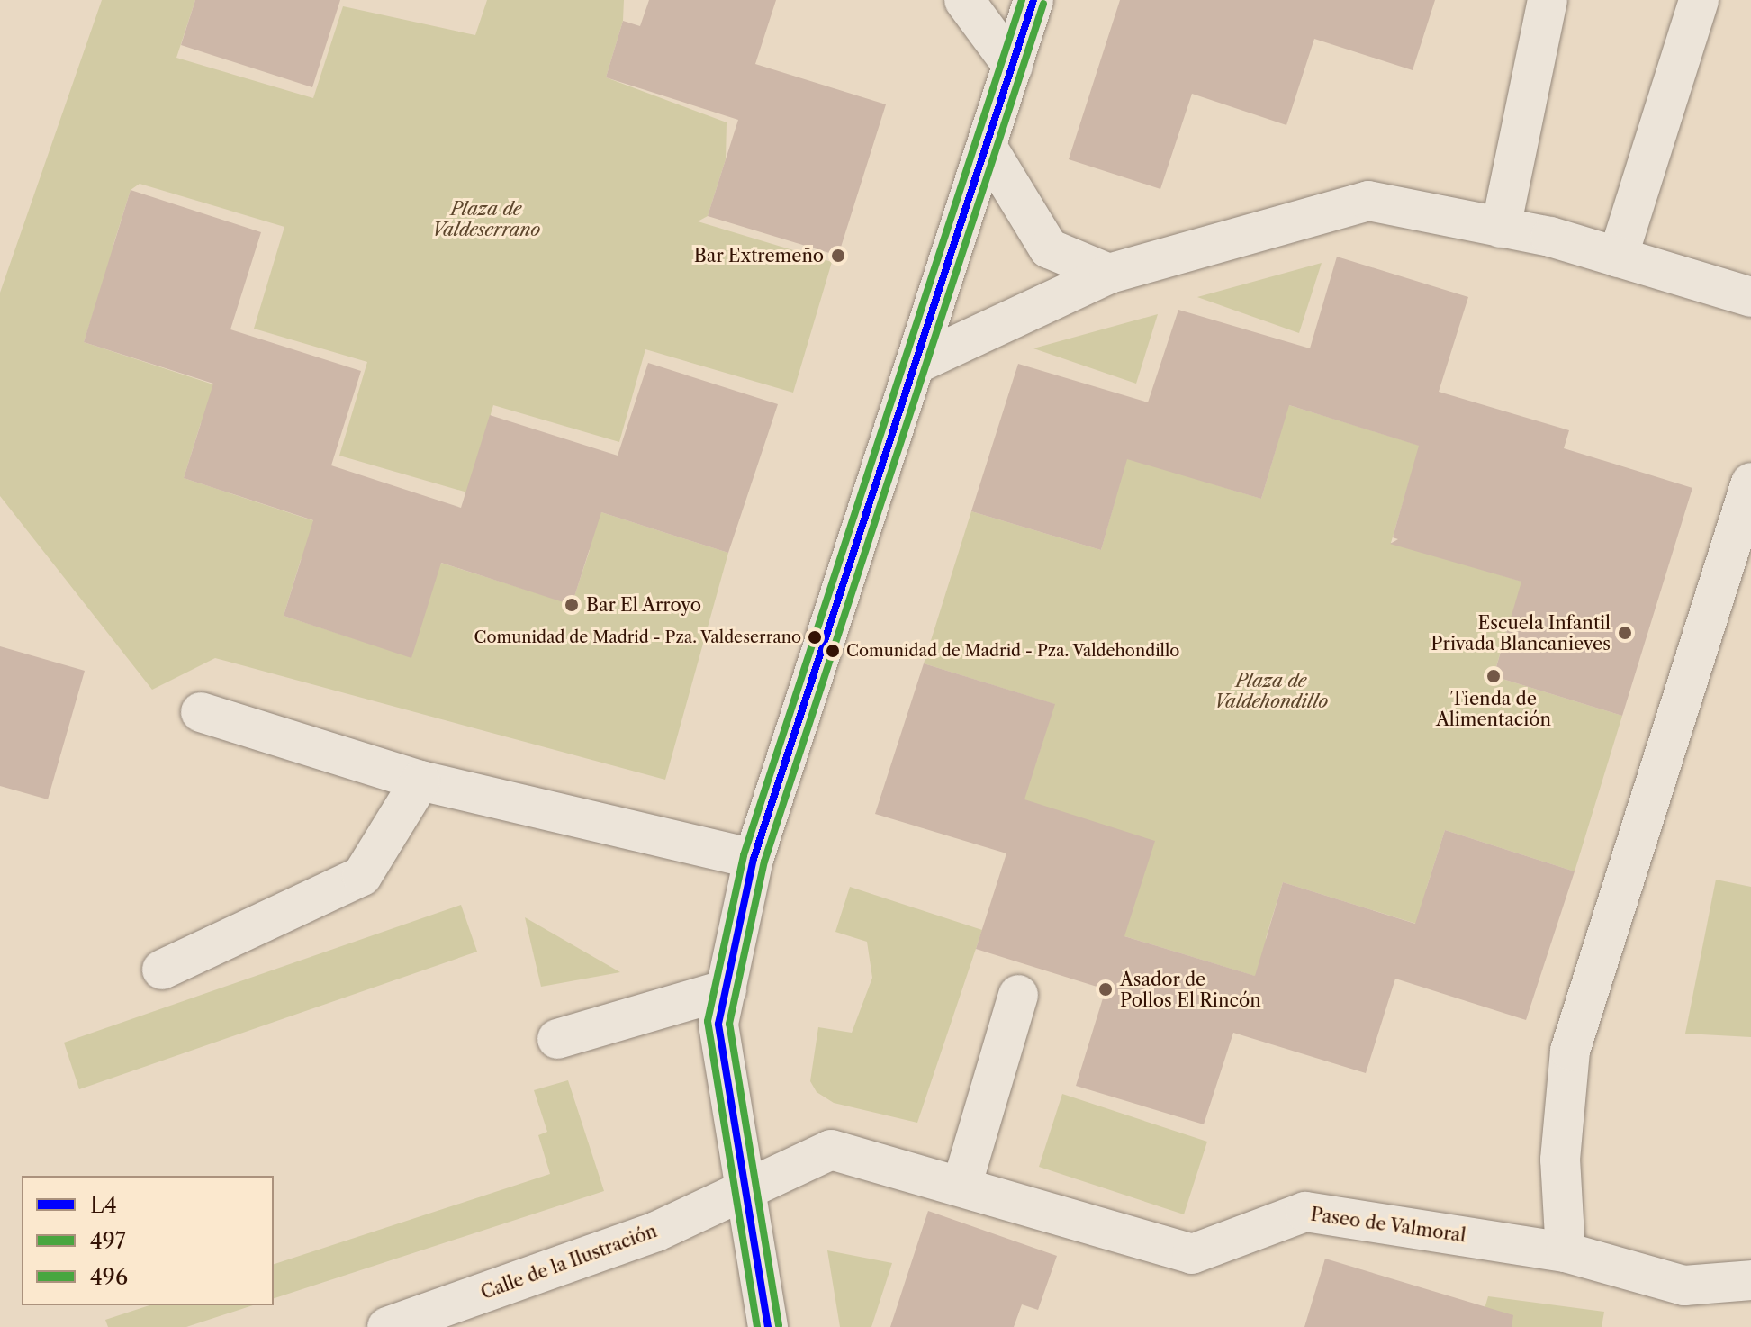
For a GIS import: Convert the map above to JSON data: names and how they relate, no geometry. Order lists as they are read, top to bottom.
{
  "streets": {
    "street": ["Paseo de Valmoral", "Calle de la Ilustración"]
  },
  "crossings": [
    ["Paseo de Valmoral", "Calle de la Ilustración"]
  ],
  "parks": ["Plaza de Valdeserrano", "Plaza de Valdehondillo"],
  "places": [
    "Bar Extremeño",
    "Bar El Arroyo",
    "Escuela Infantil Privada Blancanieves",
    "Comunidad de Madrid - Pza. Valdeserrano",
    "Comunidad de Madrid - Pza. Valdehondillo",
    "Tienda de Alimentación",
    "Asador de Pollos El Rincón"
  ],
  "lines": ["transit line L4", "transit line 496", "transit line 497"],
  "legend": ["L4", "497", "496"]
}
